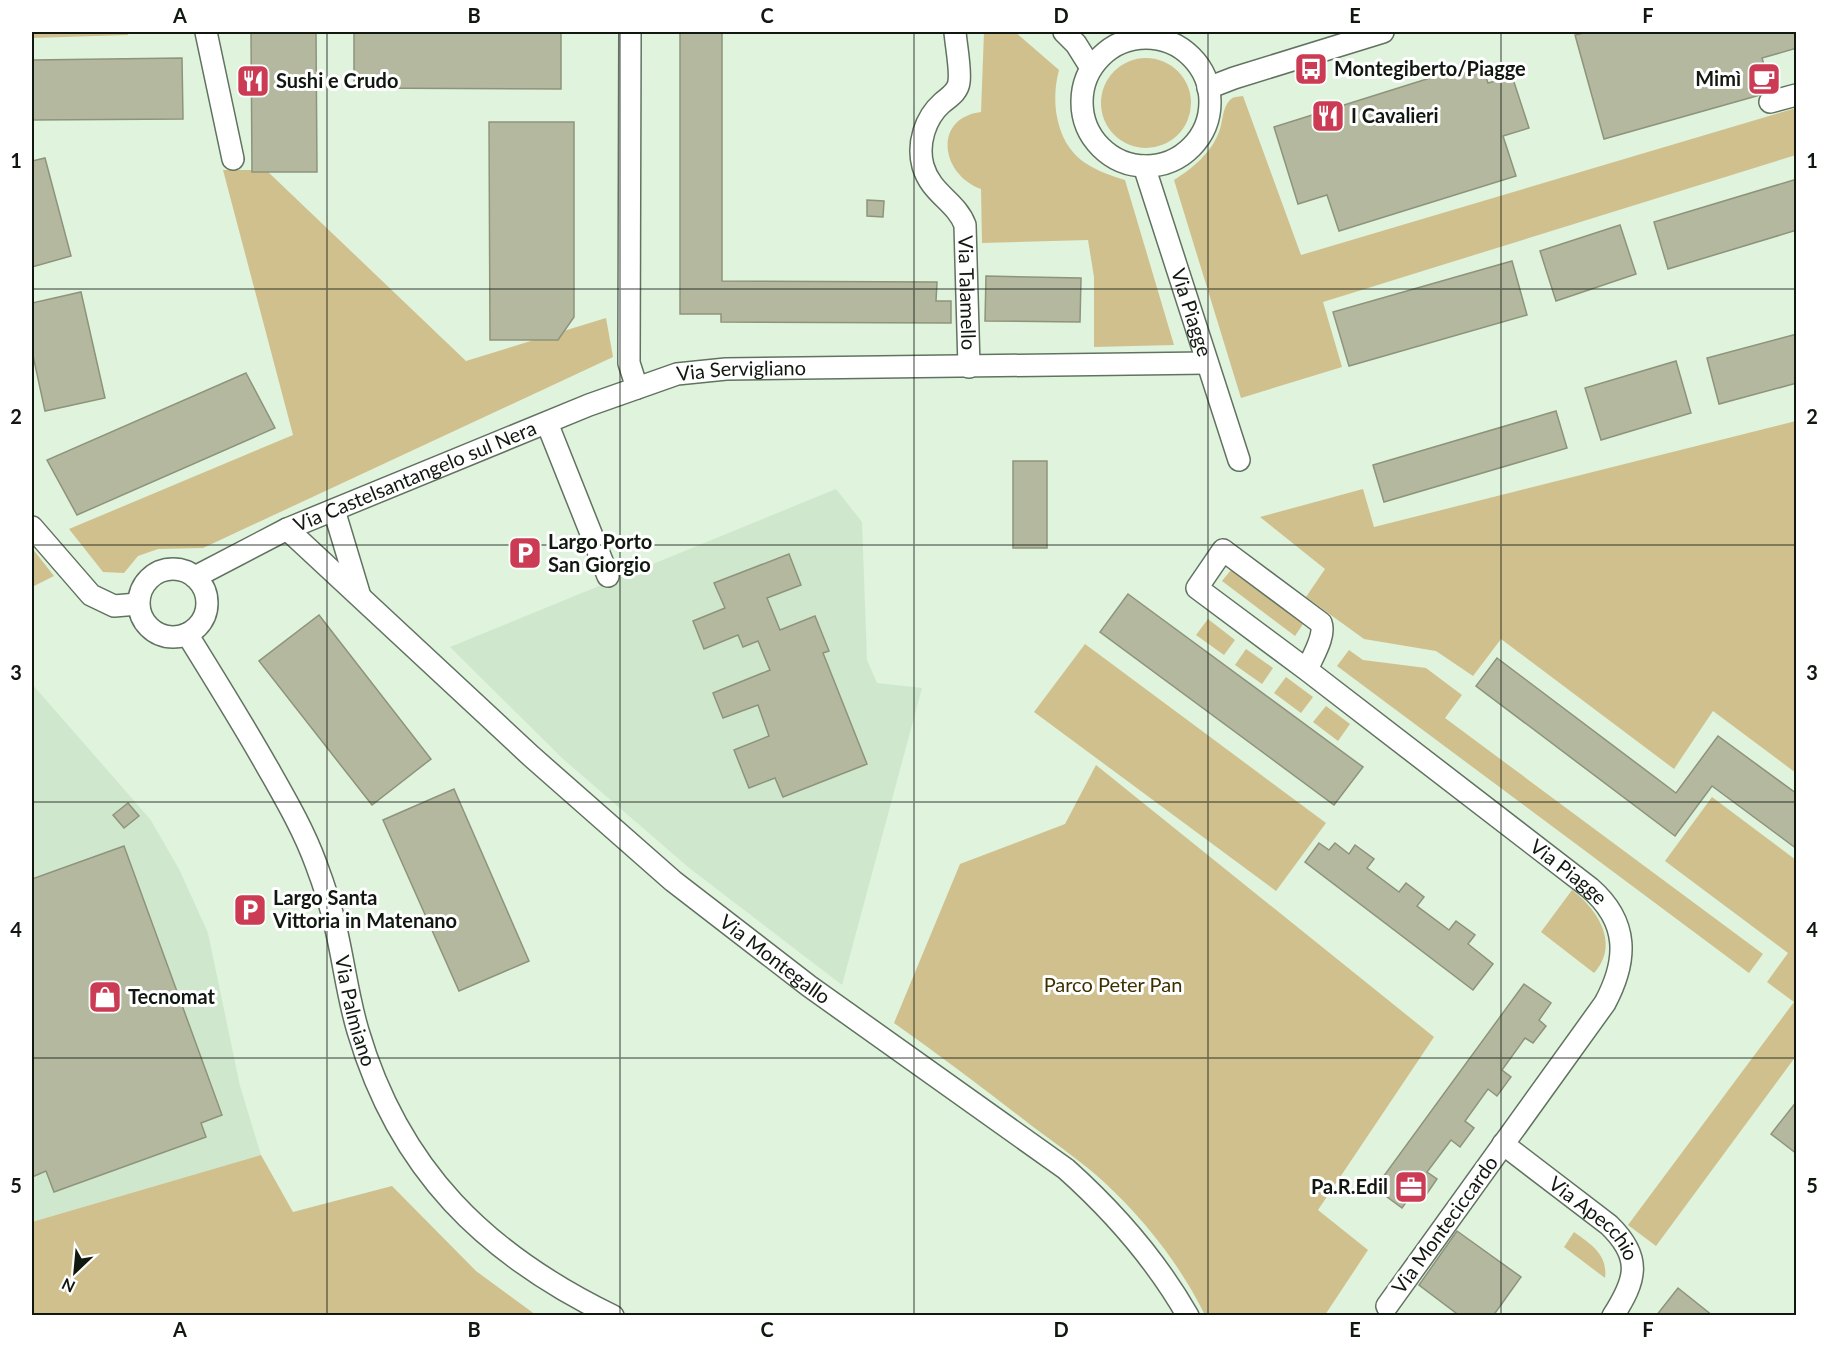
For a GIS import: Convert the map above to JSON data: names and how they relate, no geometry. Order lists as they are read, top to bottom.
{
  "streets": {
    "street": [
      "Via Talamello",
      "Via Piagge",
      "Via Servigliano",
      "Via Castelsantangelo sul Nera",
      "Via Montegallo",
      "Via Palmiano",
      "Via Apecchio",
      "Via Monteciccardo"
    ]
  },
  "crossings": [
    ["Via Talamello", "Via Servigliano"],
    ["Via Piagge", "Via Servigliano"],
    ["Via Piagge", "Via Apecchio"],
    ["Via Piagge", "Via Monteciccardo"],
    ["Via Servigliano", "Via Castelsantangelo sul Nera"],
    ["Via Castelsantangelo sul Nera", "Via Montegallo"],
    ["Via Castelsantangelo sul Nera", "Via Palmiano"],
    ["Via Apecchio", "Via Monteciccardo"]
  ],
  "parks": ["Parco Peter Pan"],
  "places": {
    "bus stop": ["Montegiberto/Piagge"],
    "cafe": ["Mimì"],
    "restaurant": ["Sushi e Crudo", "I Cavalieri"],
    "parking": ["Largo Porto San Giorgio", "Largo Santa Vittoria in Matenano"],
    "shop": ["Tecnomat"],
    "office": ["Pa.R.Edil"]
  },
  "north": "bottom left",
  "grid": {
    "columns": [
      "A",
      "B",
      "C",
      "D",
      "E",
      "F"
    ],
    "rows": [
      "1",
      "2",
      "3",
      "4",
      "5"
    ]
  }
}
